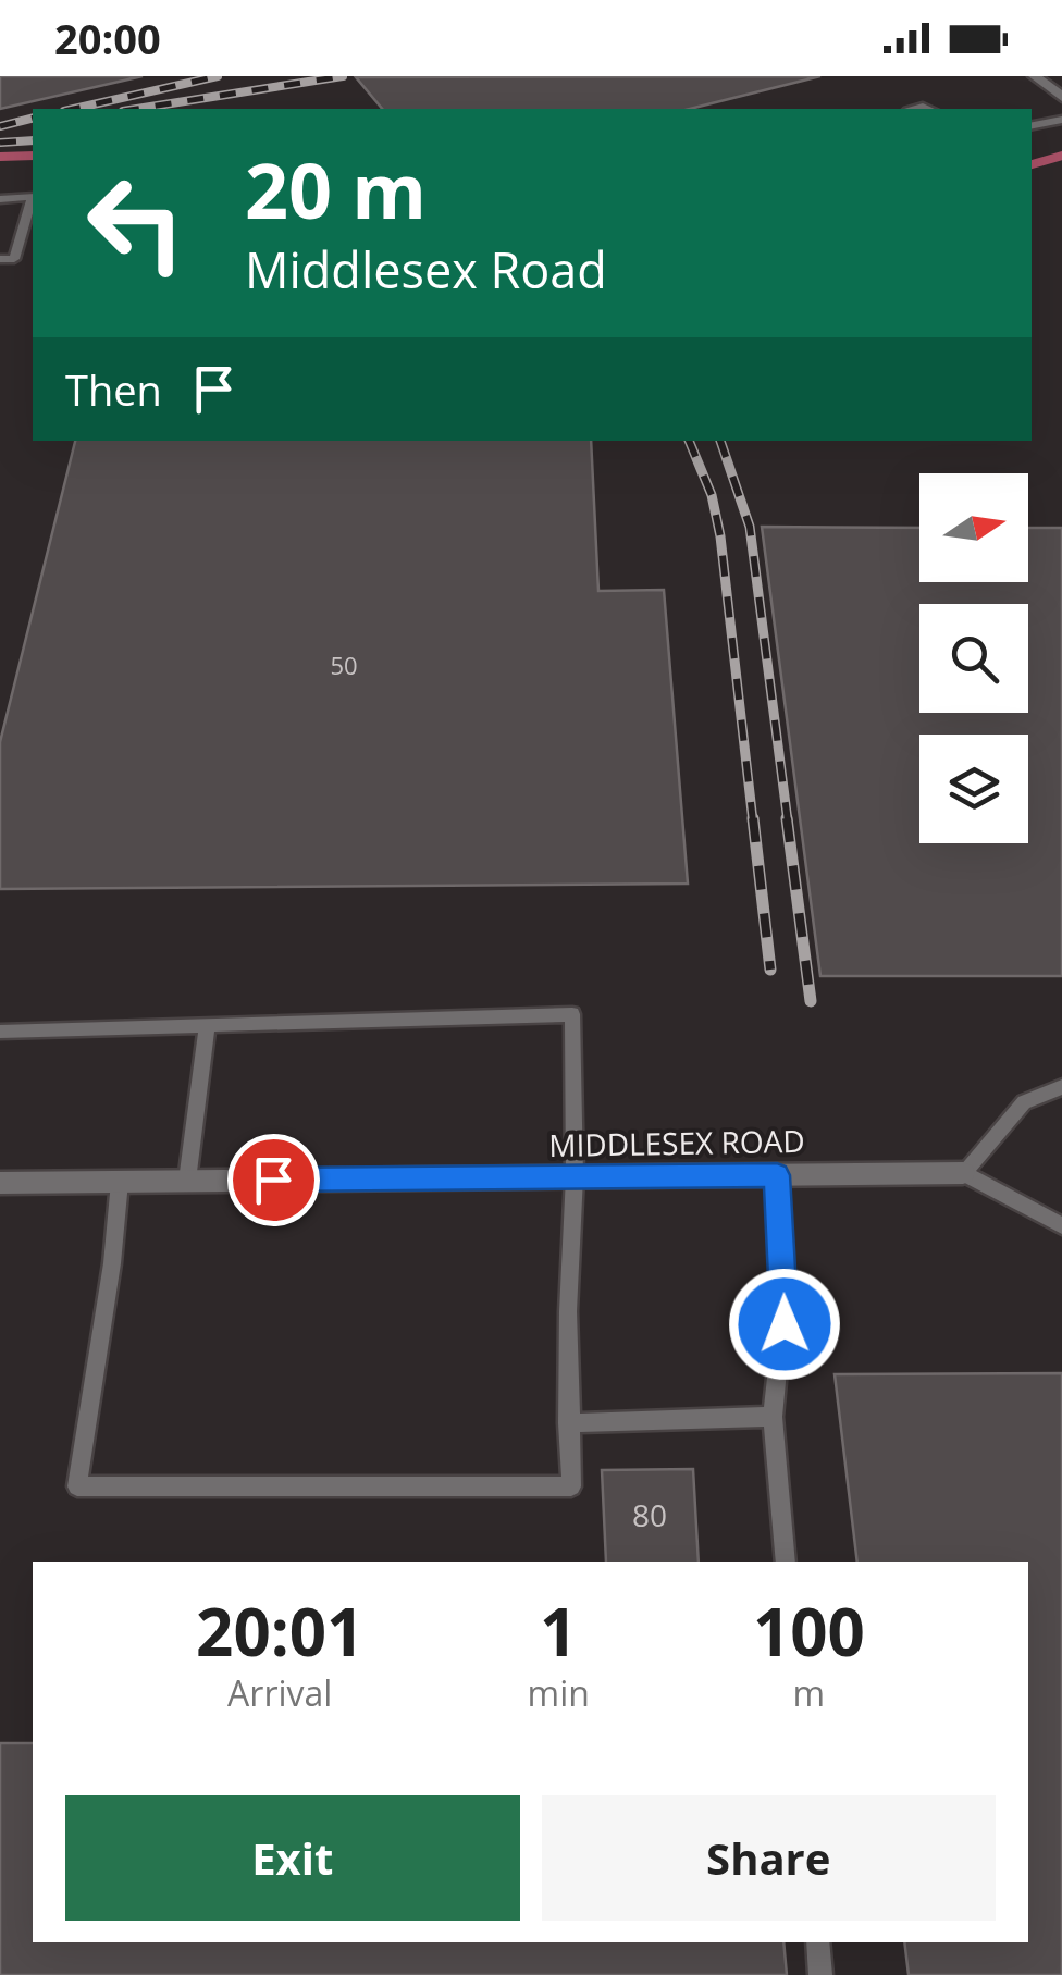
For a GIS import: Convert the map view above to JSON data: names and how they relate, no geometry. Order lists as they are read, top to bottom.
{
  "streets": {
    "street": ["MIDDLESEX ROAD"]
  },
  "house_numbers": ["50", "80"],
  "north": "right",
  "page": {
    "status": "20:00",
    "turn": ["20 m", "Middlesex Road"],
    "then": "Then",
    "eta": [
      "20:01",
      "Arrival",
      "1",
      "min",
      "100",
      "m"
    ],
    "buttons": ["Exit", "Share"]
  }
}
